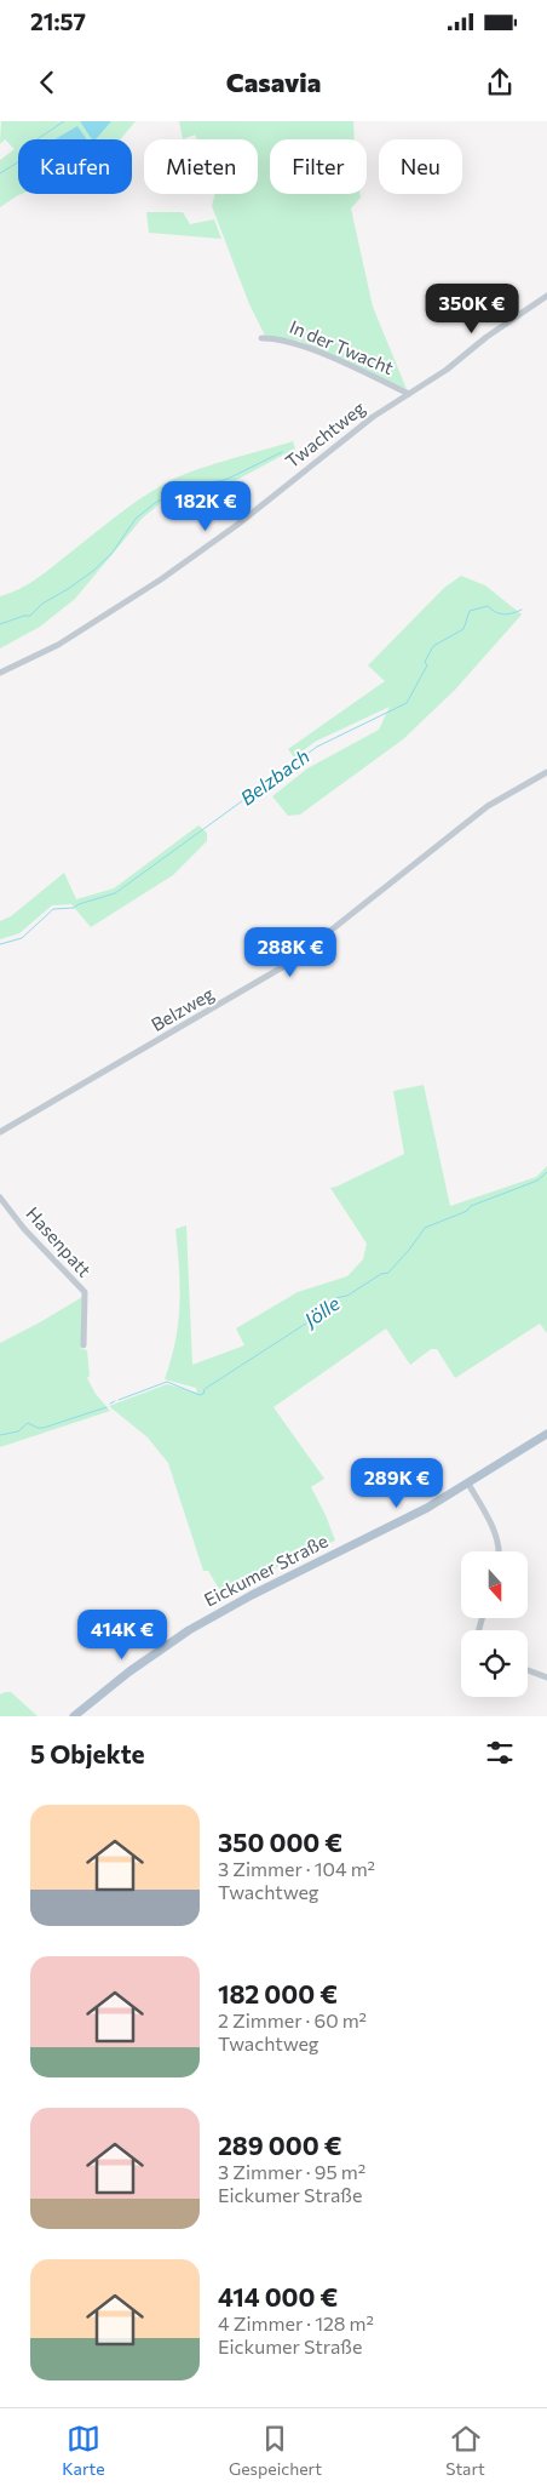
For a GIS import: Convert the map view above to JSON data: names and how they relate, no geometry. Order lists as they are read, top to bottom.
{
  "streets": {
    "main road": ["Eickumer Straße"],
    "street": [
      "In der Twacht",
      "Twachtweg",
      "Belzweg",
      "Hasenpatt"
    ]
  },
  "crossings": [
    ["In der Twacht", "Twachtweg"]
  ],
  "water": ["Belzbach", "Jölle"],
  "north": "bottom",
  "page": {
    "status": "21:57",
    "header": "Casavia",
    "chip": [
      "Kaufen",
      "Mieten",
      "Filter",
      "Neu"
    ],
    "price": [
      "350K €",
      "182K €",
      "288K €",
      "289K €",
      "414K €"
    ],
    "heading": "5 Objekte",
    "list": [
      {
        "name": "350 000 €",
        "note": "3 Zimmer · 104 m² · Twachtweg"
      },
      {
        "name": "182 000 €",
        "note": "2 Zimmer · 60 m² · Twachtweg"
      },
      {
        "name": "289 000 €",
        "note": "3 Zimmer · 95 m² · Eickumer Straße"
      },
      {
        "name": "414 000 €",
        "note": "4 Zimmer · 128 m² · Eickumer Straße"
      }
    ],
    "tabs": ["Karte", "Gespeichert", "Start"]
  }
}
